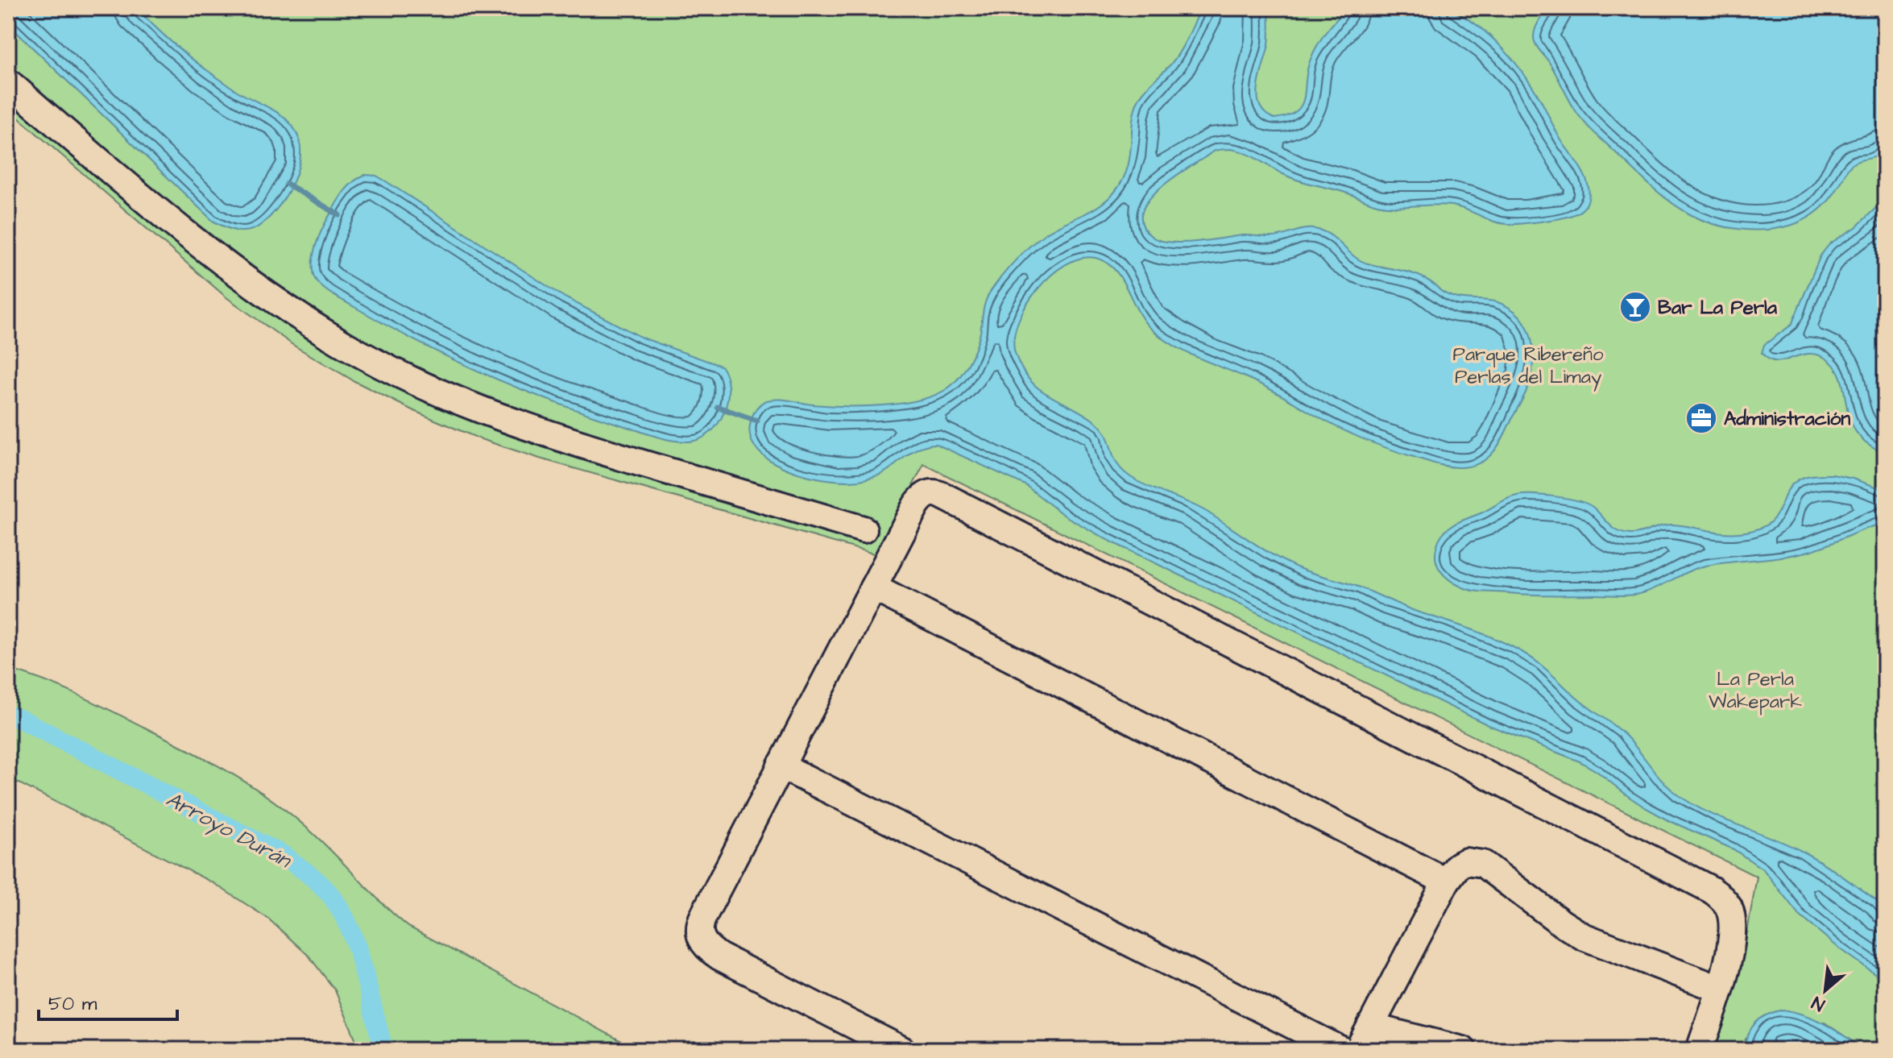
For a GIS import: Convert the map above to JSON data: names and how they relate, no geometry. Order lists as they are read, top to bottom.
{
  "water": ["Arroyo Durán"],
  "parks": ["Parque Ribereño Perlas del Limay", "La Perla Wakepark"],
  "places": {
    "bar": ["Bar La Perla"],
    "office": ["Administración"]
  },
  "scale_bar": "50 m",
  "north": "bottom left"
}
